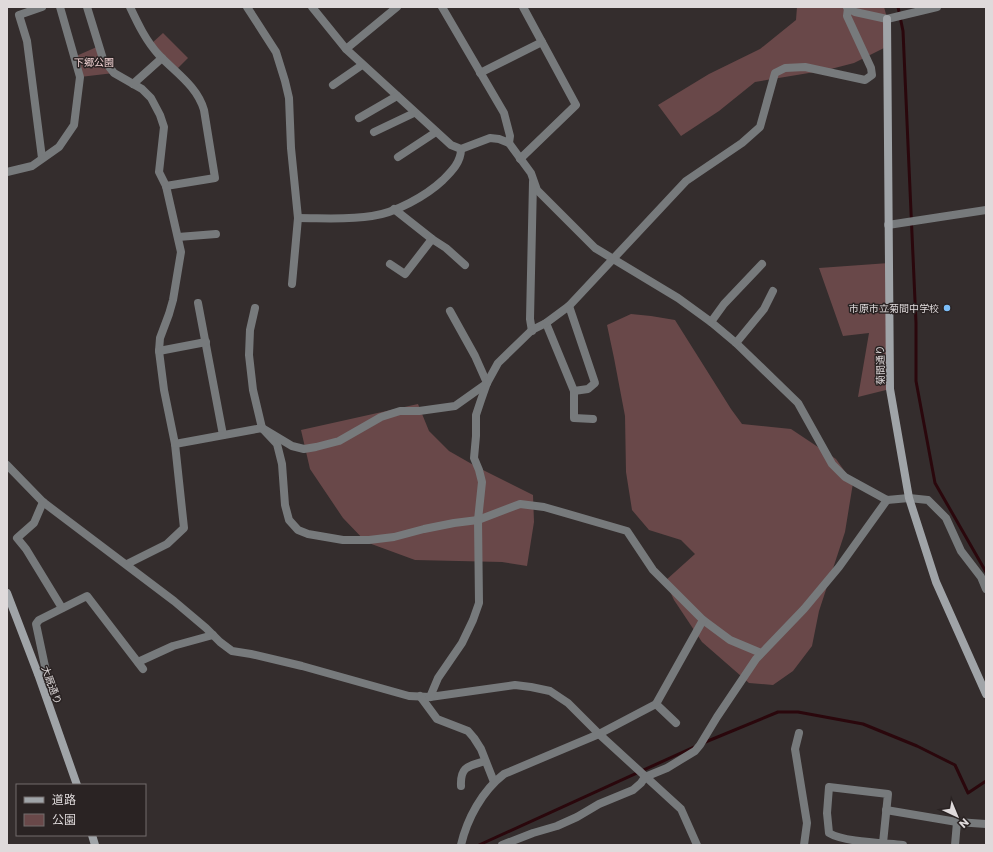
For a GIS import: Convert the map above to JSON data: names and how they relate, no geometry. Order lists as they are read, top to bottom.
{
  "streets": {
    "street": ["菊間通り", "大厩通り"]
  },
  "parks": ["下郷公園"],
  "places": ["市原市立菊間中学校"],
  "legend": ["道路", "公園"],
  "north": "bottom right"
}
